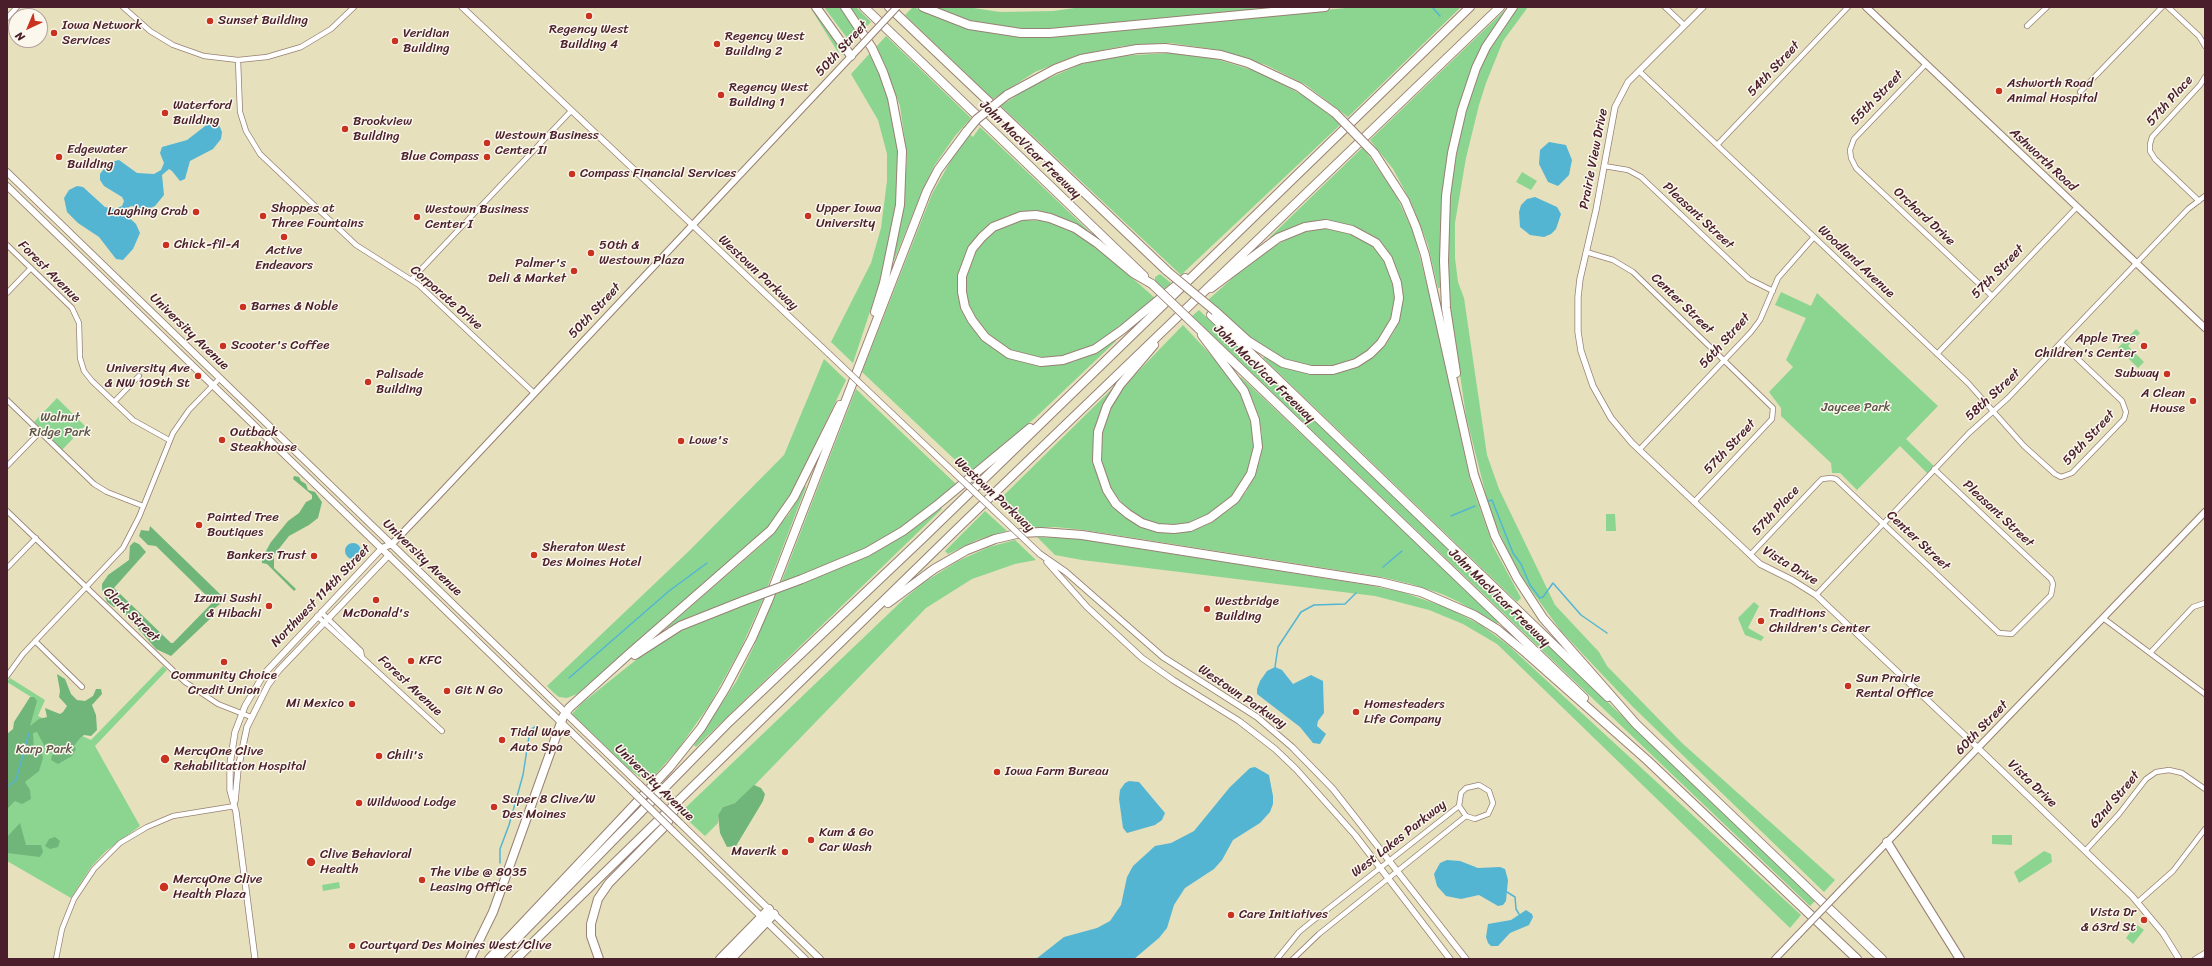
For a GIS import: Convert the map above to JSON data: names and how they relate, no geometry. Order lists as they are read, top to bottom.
{
  "streets": {
    "highway": ["John MacVicar Freeway"],
    "main road": [
      "50th Street",
      "Ashworth Road",
      "University Avenue",
      "Northwest 114th Street",
      "60th Street"
    ],
    "street": [
      "54th Street",
      "55th Street",
      "57th Place",
      "Prairie View Drive",
      "Pleasant Street",
      "Orchard Drive",
      "Woodland Avenue",
      "Forest Avenue",
      "57th Street",
      "Westown Parkway",
      "Corporate Drive",
      "Center Street",
      "56th Street",
      "58th Street",
      "59th Street",
      "Vista Drive",
      "Clark Street",
      "62nd Street",
      "West Lakes Parkway"
    ]
  },
  "crossings": [
    ["50th Street", "Westown Parkway"],
    ["50th Street", "Corporate Drive"],
    ["50th Street", "University Avenue"],
    ["50th Street", "Northwest 114th Street"],
    ["54th Street", "Woodland Avenue"],
    ["55th Street", "Ashworth Road"],
    ["55th Street", "Orchard Drive"],
    ["57th Place", "Center Street"],
    ["57th Place", "58th Street"],
    ["57th Place", "Vista Drive"],
    ["Prairie View Drive", "Pleasant Street"],
    ["Prairie View Drive", "Woodland Avenue"],
    ["Prairie View Drive", "Center Street"],
    ["Prairie View Drive", "Vista Drive"],
    ["Ashworth Road", "57th Street"],
    ["Ashworth Road", "58th Street"],
    ["Pleasant Street", "Center Street"],
    ["Pleasant Street", "56th Street"],
    ["Pleasant Street", "58th Street"],
    ["Orchard Drive", "57th Street"],
    ["Woodland Avenue", "57th Street"],
    ["Woodland Avenue", "56th Street"],
    ["Woodland Avenue", "58th Street"],
    ["Woodland Avenue", "59th Street"],
    ["Forest Avenue", "Northwest 114th Street"],
    ["57th Street", "Center Street"],
    ["57th Street", "Vista Drive"],
    ["Westown Parkway", "West Lakes Parkway"],
    ["Center Street", "56th Street"],
    ["Center Street", "58th Street"],
    ["Center Street", "Vista Drive"],
    ["University Avenue", "Northwest 114th Street"],
    ["56th Street", "Vista Drive"],
    ["58th Street", "59th Street"],
    ["58th Street", "Vista Drive"],
    ["Vista Drive", "60th Street"],
    ["Vista Drive", "62nd Street"],
    ["Northwest 114th Street", "Clark Street"]
  ],
  "parks": ["Jaycee Park", "Walnut Ridge Park", "Karp Park"],
  "places": [
    "Regency West Building 4",
    "Sunset Building",
    "Iowa Network Services",
    "Veridian Building",
    "Regency West Building 2",
    "Ashworth Road Animal Hospital",
    "Regency West Building 1",
    "Waterford Building",
    "Brookview Building",
    "Westown Business Center II",
    "Edgewater Building",
    "Blue Compass",
    "Compass Financial Services",
    "Laughing Crab",
    "Shoppes at Three Fountains",
    "Upper Iowa University",
    "Westown Business Center I",
    "Active Endeavors",
    "Chick-fil-A",
    "50th & Westown Plaza",
    "Palmer's Deli & Market",
    "Barnes & Noble",
    "Scooter's Coffee",
    "Apple Tree Children's Center",
    "Subway",
    "University Ave & NW 109th St",
    "Palisade Building",
    "A Clean House",
    "Outback Steakhouse",
    "Lowe's",
    "Painted Tree Boutiques",
    "Sheraton West Des Moines Hotel",
    "Bankers Trust",
    "McDonald's",
    "Izumi Sushi & Hibachi",
    "Westbridge Building",
    "Traditions Children's Center",
    "KFC",
    "Community Choice Credit Union",
    "Sun Prairie Rental Office",
    "Git N Go",
    "Mi Mexico",
    "Homesteaders Life Company",
    "Tidal Wave Auto Spa",
    "Chili's",
    "MercyOne Clive Rehabilitation Hospital",
    "Iowa Farm Bureau",
    "Wildwood Lodge",
    "Super 8 Clive/W Des Moines",
    "Kum & Go Car Wash",
    "Maverik",
    "Clive Behavioral Health",
    "The Vibe @ 8035 Leasing Office",
    "MercyOne Clive Health Plaza",
    "Care Initiatives",
    "Vista Dr & 63rd St",
    "Courtyard Des Moines West/Clive"
  ],
  "north": "bottom left"
}
